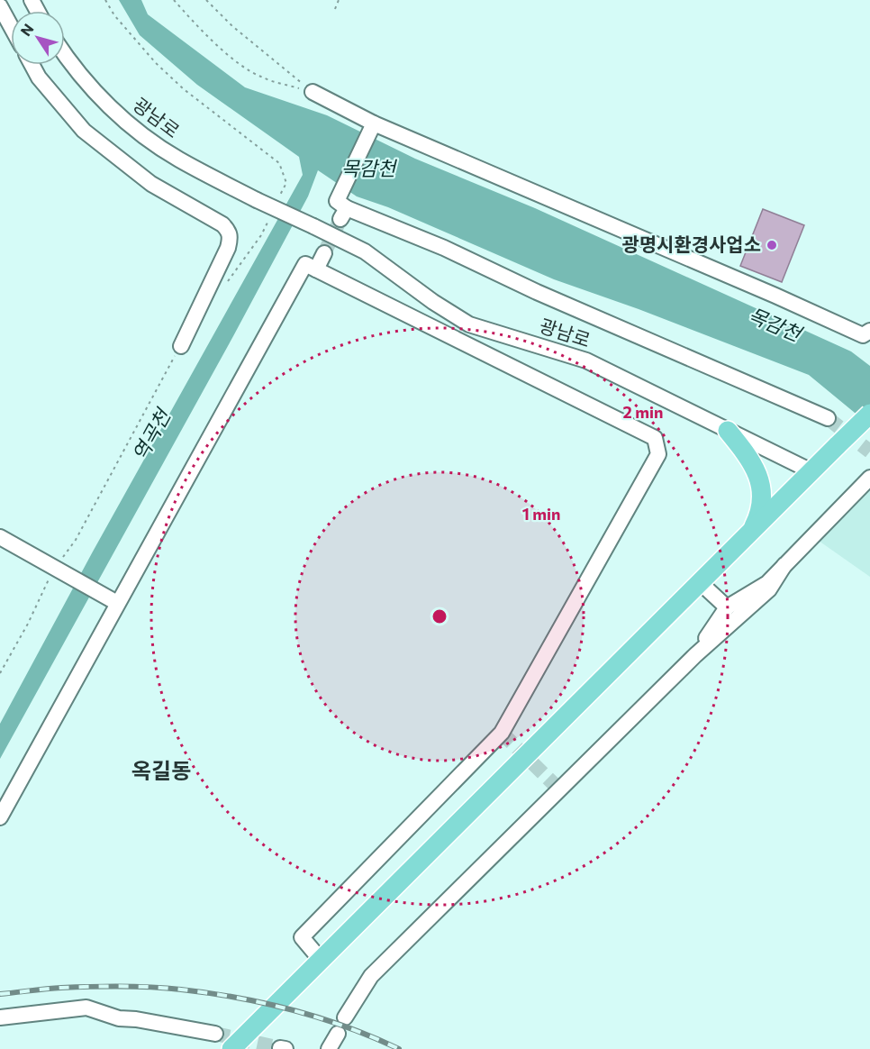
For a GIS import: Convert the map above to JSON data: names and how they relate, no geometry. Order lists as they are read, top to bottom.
{
  "streets": {
    "street": ["광남로"]
  },
  "districts": ["옥길동"],
  "water": ["목감천", "역곡천"],
  "places": ["광명시환경사업소"],
  "north": "top left",
  "rings": ["2 min", "1 min"]
}
